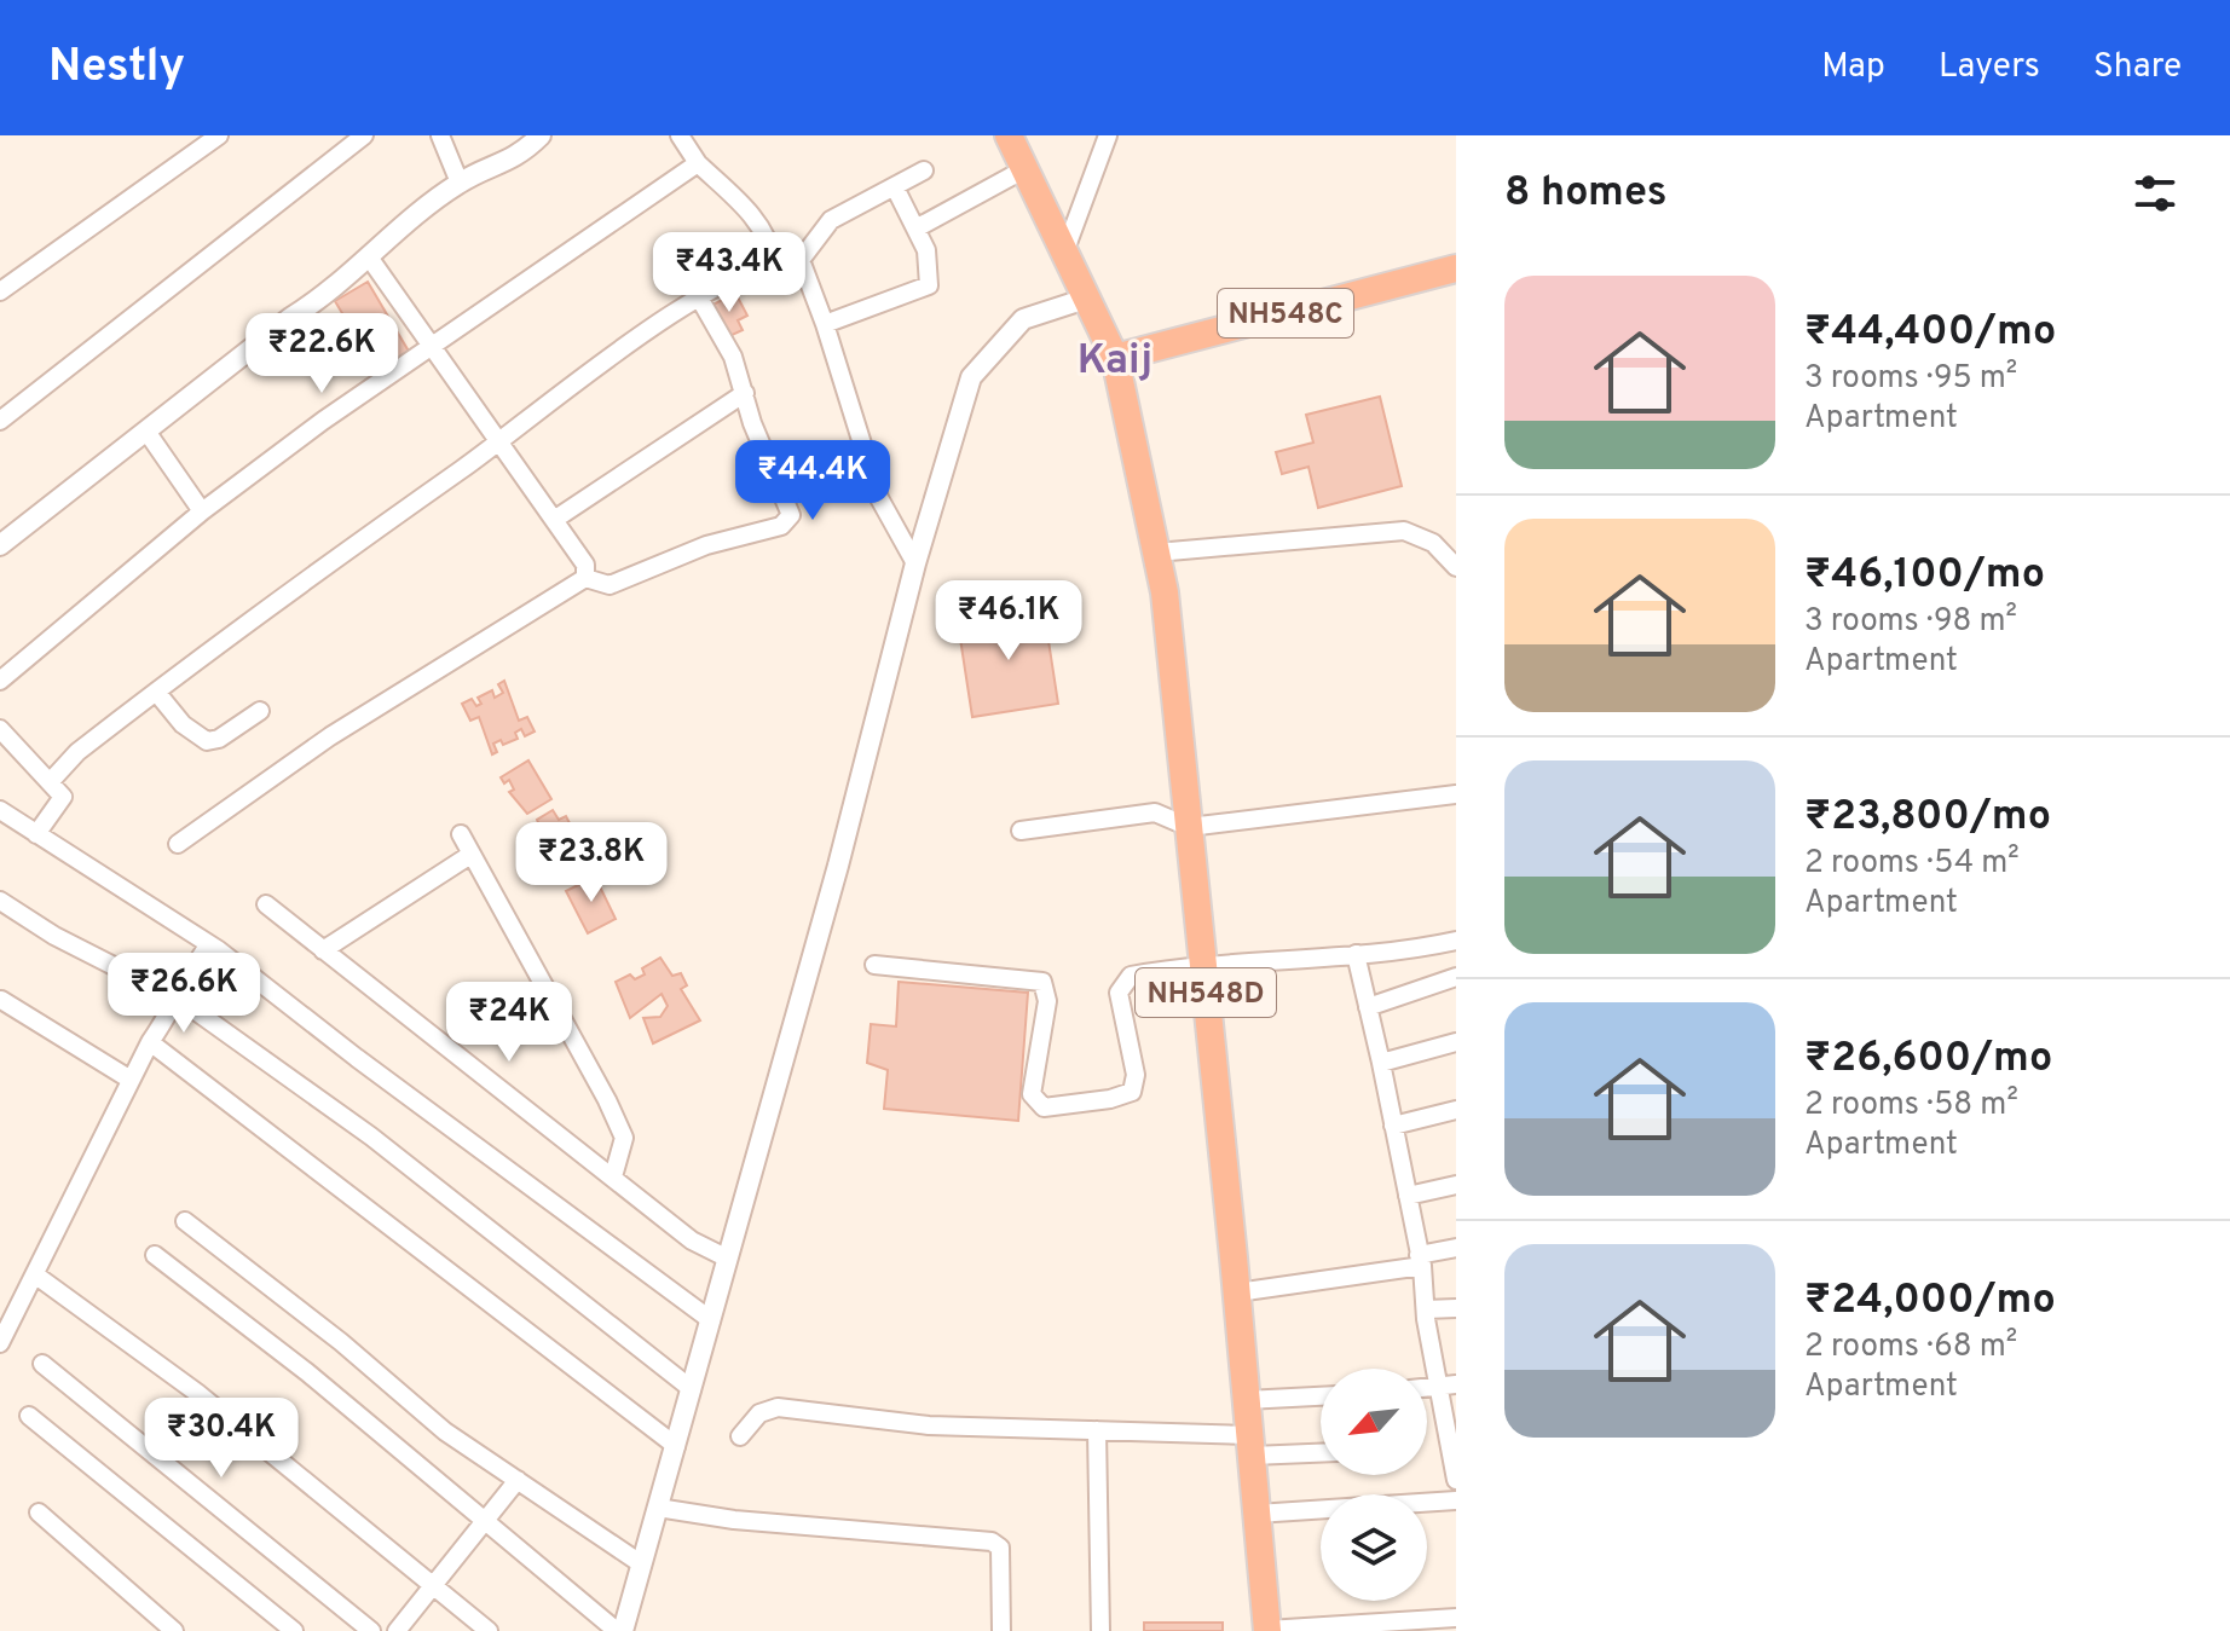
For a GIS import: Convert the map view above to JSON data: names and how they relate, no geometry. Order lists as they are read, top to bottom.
{
  "streets": {
    "highway": ["NH548C", "NH548D"]
  },
  "crossings": [
    ["NH548C", "NH548D"]
  ],
  "districts": ["Kaij"],
  "north": "bottom left",
  "page": {
    "header": "Nestly",
    "nav": ["Map", "Layers", "Share"],
    "heading": "8 homes",
    "price": [
      "₹43.4K",
      "₹22.6K",
      "₹44.4K",
      "₹46.1K",
      "₹23.8K",
      "₹26.6K",
      "₹24K",
      "₹30.4K"
    ],
    "list": [
      {
        "name": "₹44,400/mo",
        "note": "3 rooms · 95 m² · Apartment"
      },
      {
        "name": "₹46,100/mo",
        "note": "3 rooms · 98 m² · Apartment"
      },
      {
        "name": "₹23,800/mo",
        "note": "2 rooms · 54 m² · Apartment"
      },
      {
        "name": "₹26,600/mo",
        "note": "2 rooms · 58 m² · Apartment"
      },
      {
        "name": "₹24,000/mo",
        "note": "2 rooms · 68 m² · Apartment"
      }
    ]
  }
}
